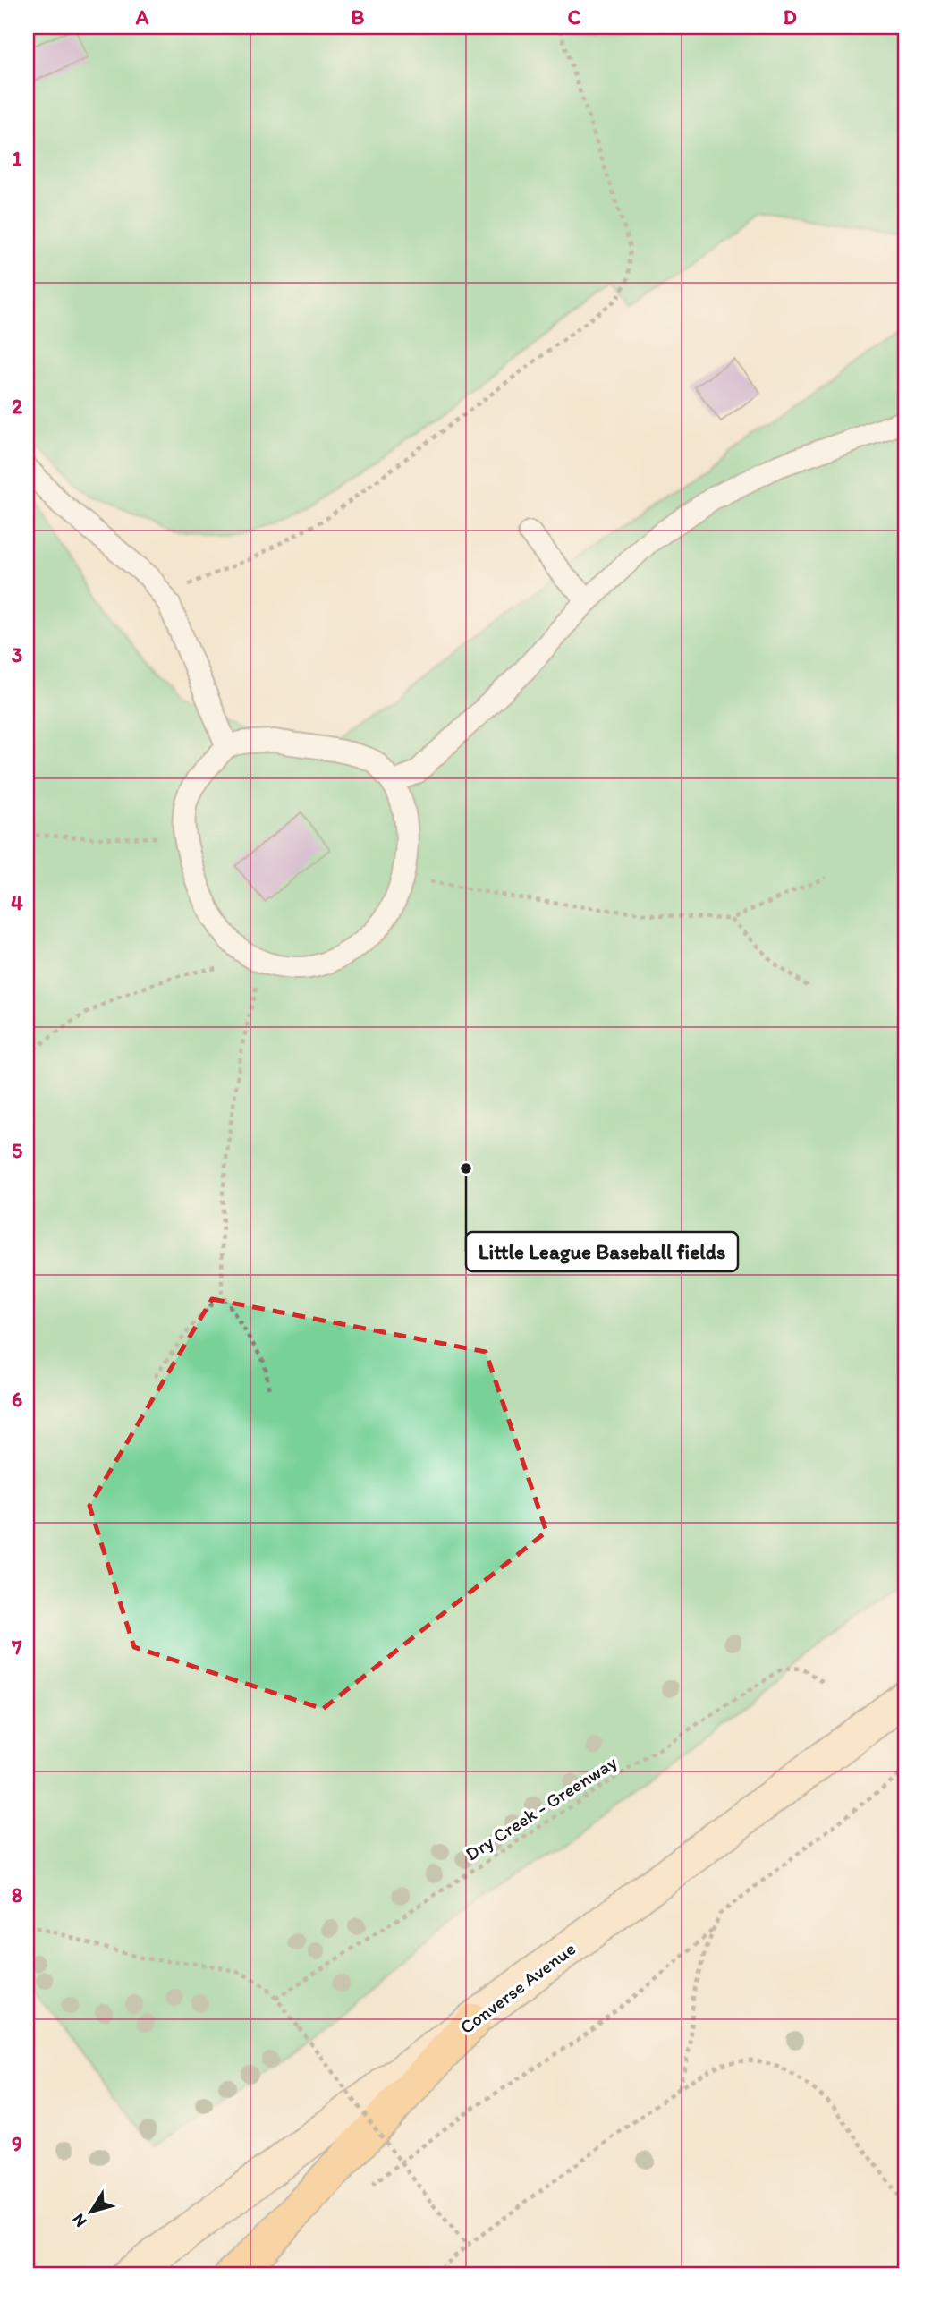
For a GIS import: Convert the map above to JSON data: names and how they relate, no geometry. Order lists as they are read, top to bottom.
{
  "streets": {
    "main road": ["Converse Avenue"],
    "path": ["Dry Creek - Greenway"]
  },
  "places": ["Little League Baseball fields"],
  "north": "bottom left",
  "grid": {
    "columns": [
      "A",
      "B",
      "C",
      "D"
    ],
    "rows": [
      "1",
      "2",
      "3",
      "4",
      "5",
      "6",
      "7",
      "8",
      "9"
    ]
  }
}
